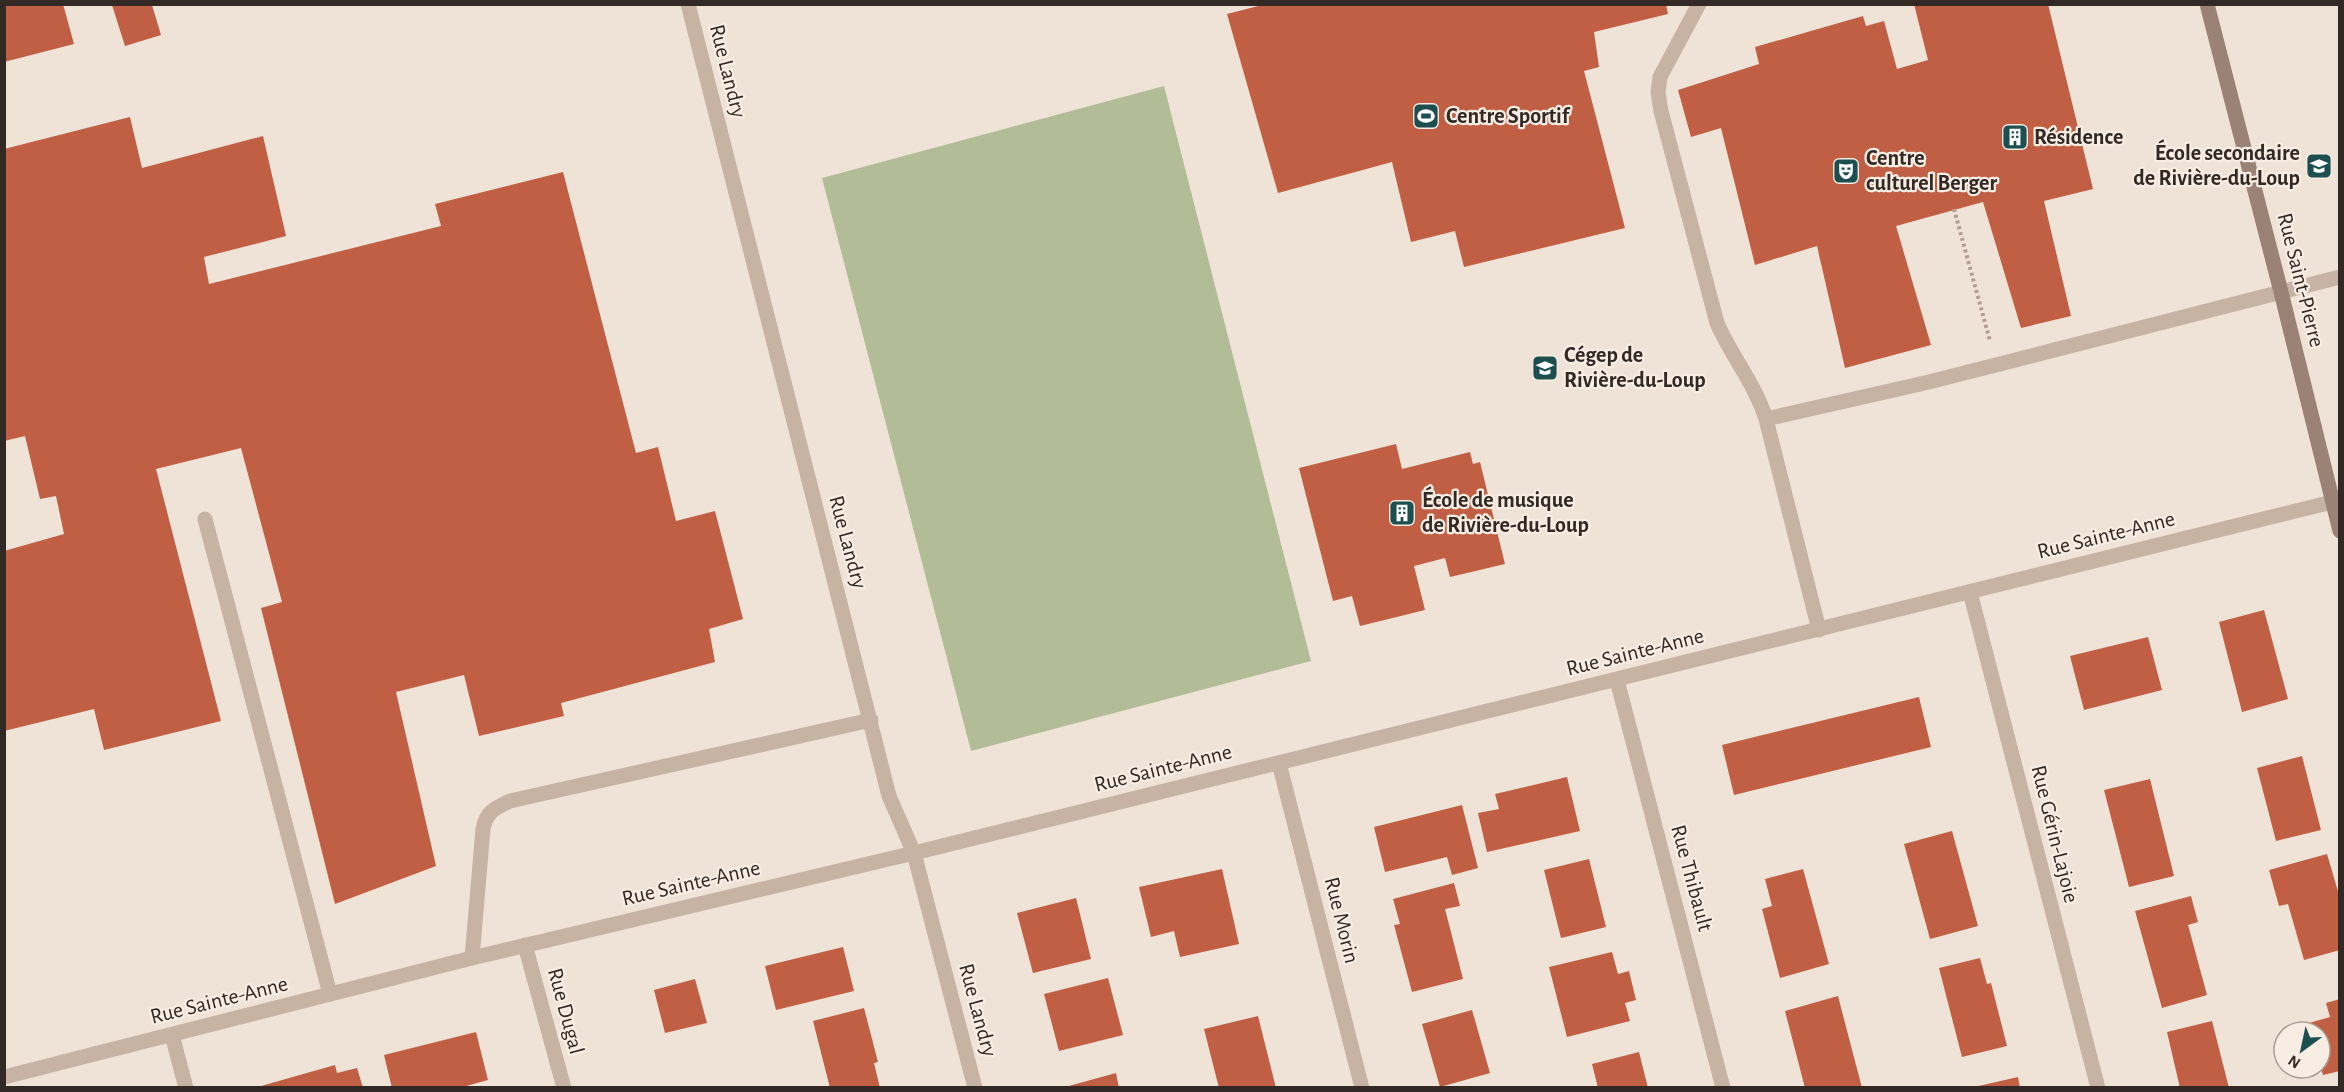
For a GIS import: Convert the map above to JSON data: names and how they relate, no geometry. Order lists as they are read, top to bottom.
{
  "streets": {
    "street": [
      "Rue Landry",
      "Rue Saint-Pierre",
      "Rue Sainte-Anne",
      "Rue Gérin-Lajoie",
      "Rue Thibault",
      "Rue Morin",
      "Rue Dugal"
    ]
  },
  "crossings": [
    ["Rue Landry", "Rue Sainte-Anne"],
    ["Rue Saint-Pierre", "Rue Sainte-Anne"],
    ["Rue Sainte-Anne", "Rue Gérin-Lajoie"],
    ["Rue Sainte-Anne", "Rue Thibault"],
    ["Rue Sainte-Anne", "Rue Morin"],
    ["Rue Sainte-Anne", "Rue Dugal"]
  ],
  "places": {
    "sports": ["Centre Sportif"],
    "building": ["Résidence", "École de musique de Rivière-du-Loup"],
    "school or university": ["École secondaire de Rivière-du-Loup", "Cégep de Rivière-du-Loup"],
    "theatre": ["Centre culturel Berger"]
  },
  "north": "bottom left"
}
